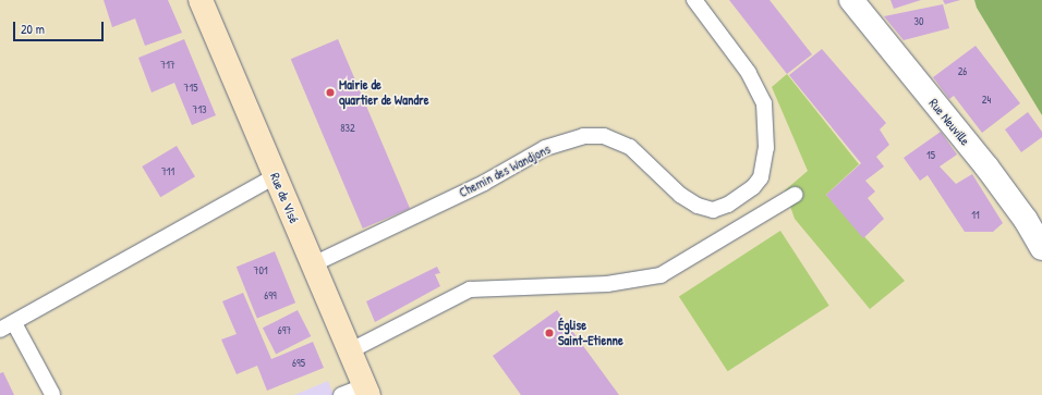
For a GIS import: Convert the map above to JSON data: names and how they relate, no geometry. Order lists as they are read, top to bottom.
{
  "streets": {
    "street": ["Rue Neuville", "Rue de Visé"],
    "lane": ["Chemin des Wandjons"]
  },
  "crossings": [
    ["Chemin des Wandjons", "Rue de Visé"]
  ],
  "places": ["Mairie de quartier de Wandre", "Église Saint-Etienne"],
  "house_numbers": [
    "30",
    "717",
    "26",
    "715",
    "24",
    "713",
    "832",
    "15",
    "711",
    "11",
    "701",
    "699",
    "697",
    "695"
  ],
  "scale_bar": "20 m"
}
